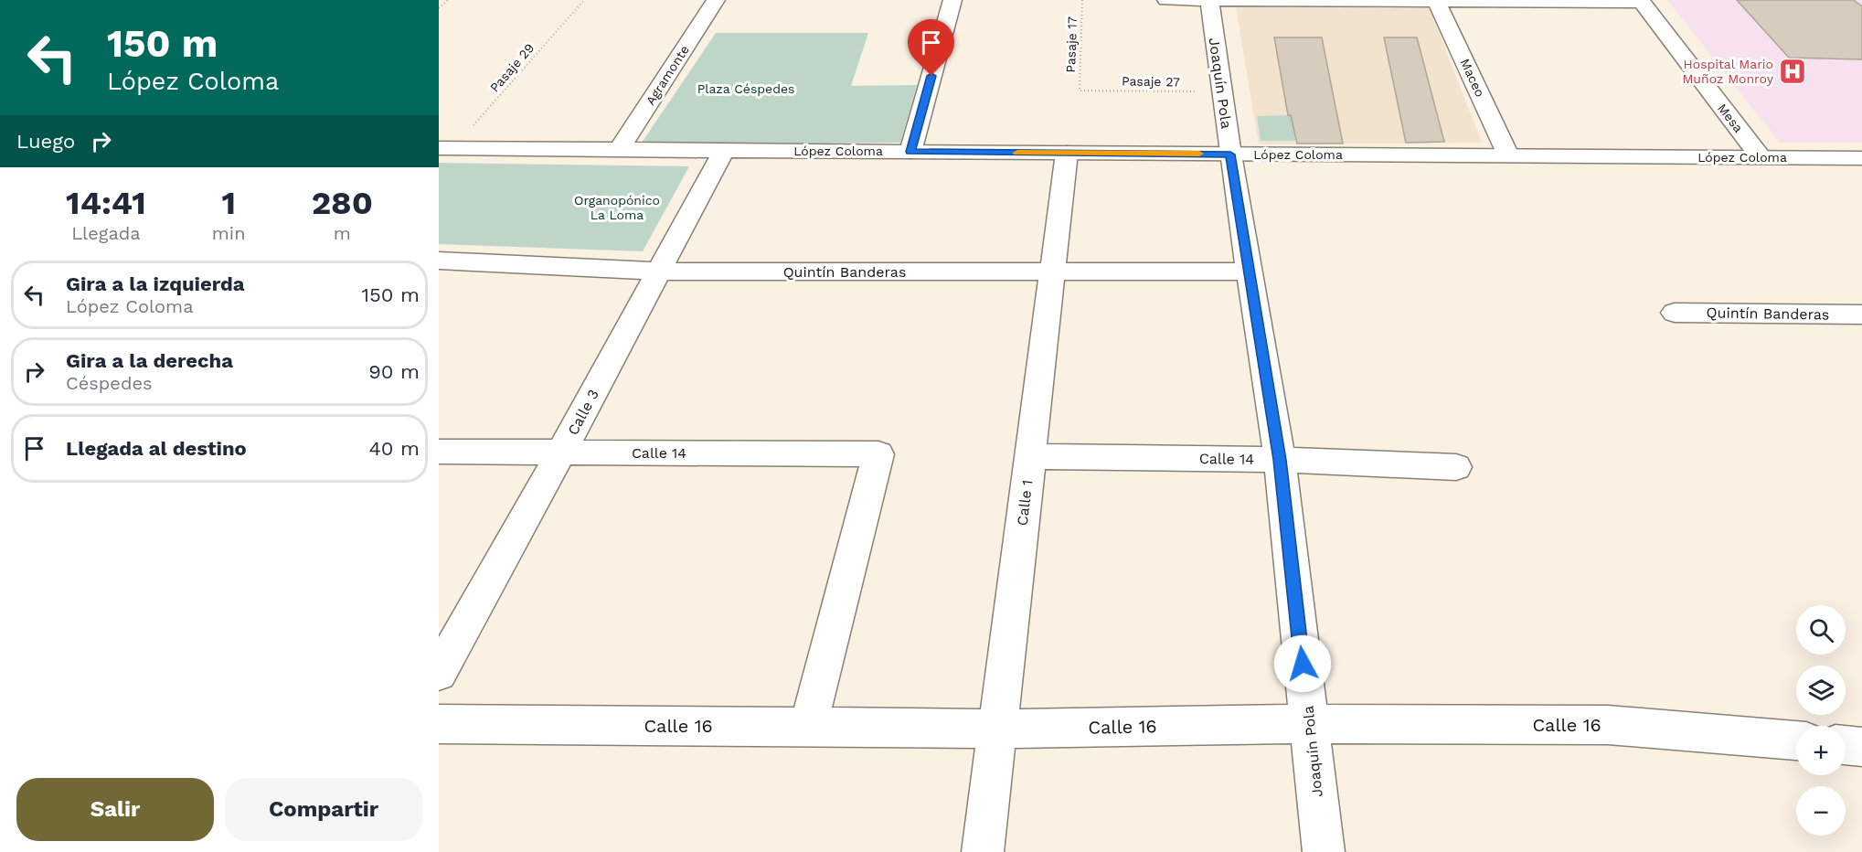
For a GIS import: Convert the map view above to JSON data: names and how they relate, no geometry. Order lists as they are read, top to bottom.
{
  "streets": {
    "street": [
      "Agramonte",
      "Maceo",
      "Joaquín Pola",
      "Mesa",
      "López Coloma",
      "Quintín Banderas",
      "Calle 3",
      "Calle 14",
      "Calle 1",
      "Calle 16"
    ],
    "path": ["Pasaje 17", "Pasaje 29", "Pasaje 27"]
  },
  "crossings": [
    ["Pasaje 17", "Pasaje 27"],
    ["Pasaje 29", "López Coloma"],
    ["Agramonte", "López Coloma"],
    ["Maceo", "López Coloma"],
    ["Pasaje 27", "Joaquín Pola"],
    ["Joaquín Pola", "López Coloma"],
    ["Joaquín Pola", "Quintín Banderas"],
    ["Joaquín Pola", "Calle 14"],
    ["Joaquín Pola", "Calle 16"],
    ["Mesa", "López Coloma"],
    ["López Coloma", "Calle 3"],
    ["López Coloma", "Calle 1"],
    ["Quintín Banderas", "Calle 3"],
    ["Quintín Banderas", "Calle 1"],
    ["Calle 3", "Calle 14"],
    ["Calle 14", "Calle 1"],
    ["Calle 14", "Calle 16"],
    ["Calle 1", "Calle 16"]
  ],
  "parks": ["Plaza Céspedes", "Organopónico La Loma"],
  "places": {
    "hospital": ["Hospital Mario Muñoz Monroy"]
  },
  "page": {
    "turn": ["150 m", "López Coloma"],
    "then": "Luego",
    "eta": [
      "14:41",
      "Llegada",
      "1",
      "min",
      "280",
      "m"
    ],
    "list": [
      {
        "name": "Gira a la izquierda",
        "note": "López Coloma",
        "value": "150 m"
      },
      {
        "name": "Gira a la derecha",
        "note": "Céspedes",
        "value": "90 m"
      },
      {
        "name": "Llegada al destino",
        "value": "40 m"
      }
    ],
    "map_buttons": ["+", "−"],
    "buttons": ["Salir", "Compartir"]
  }
}
